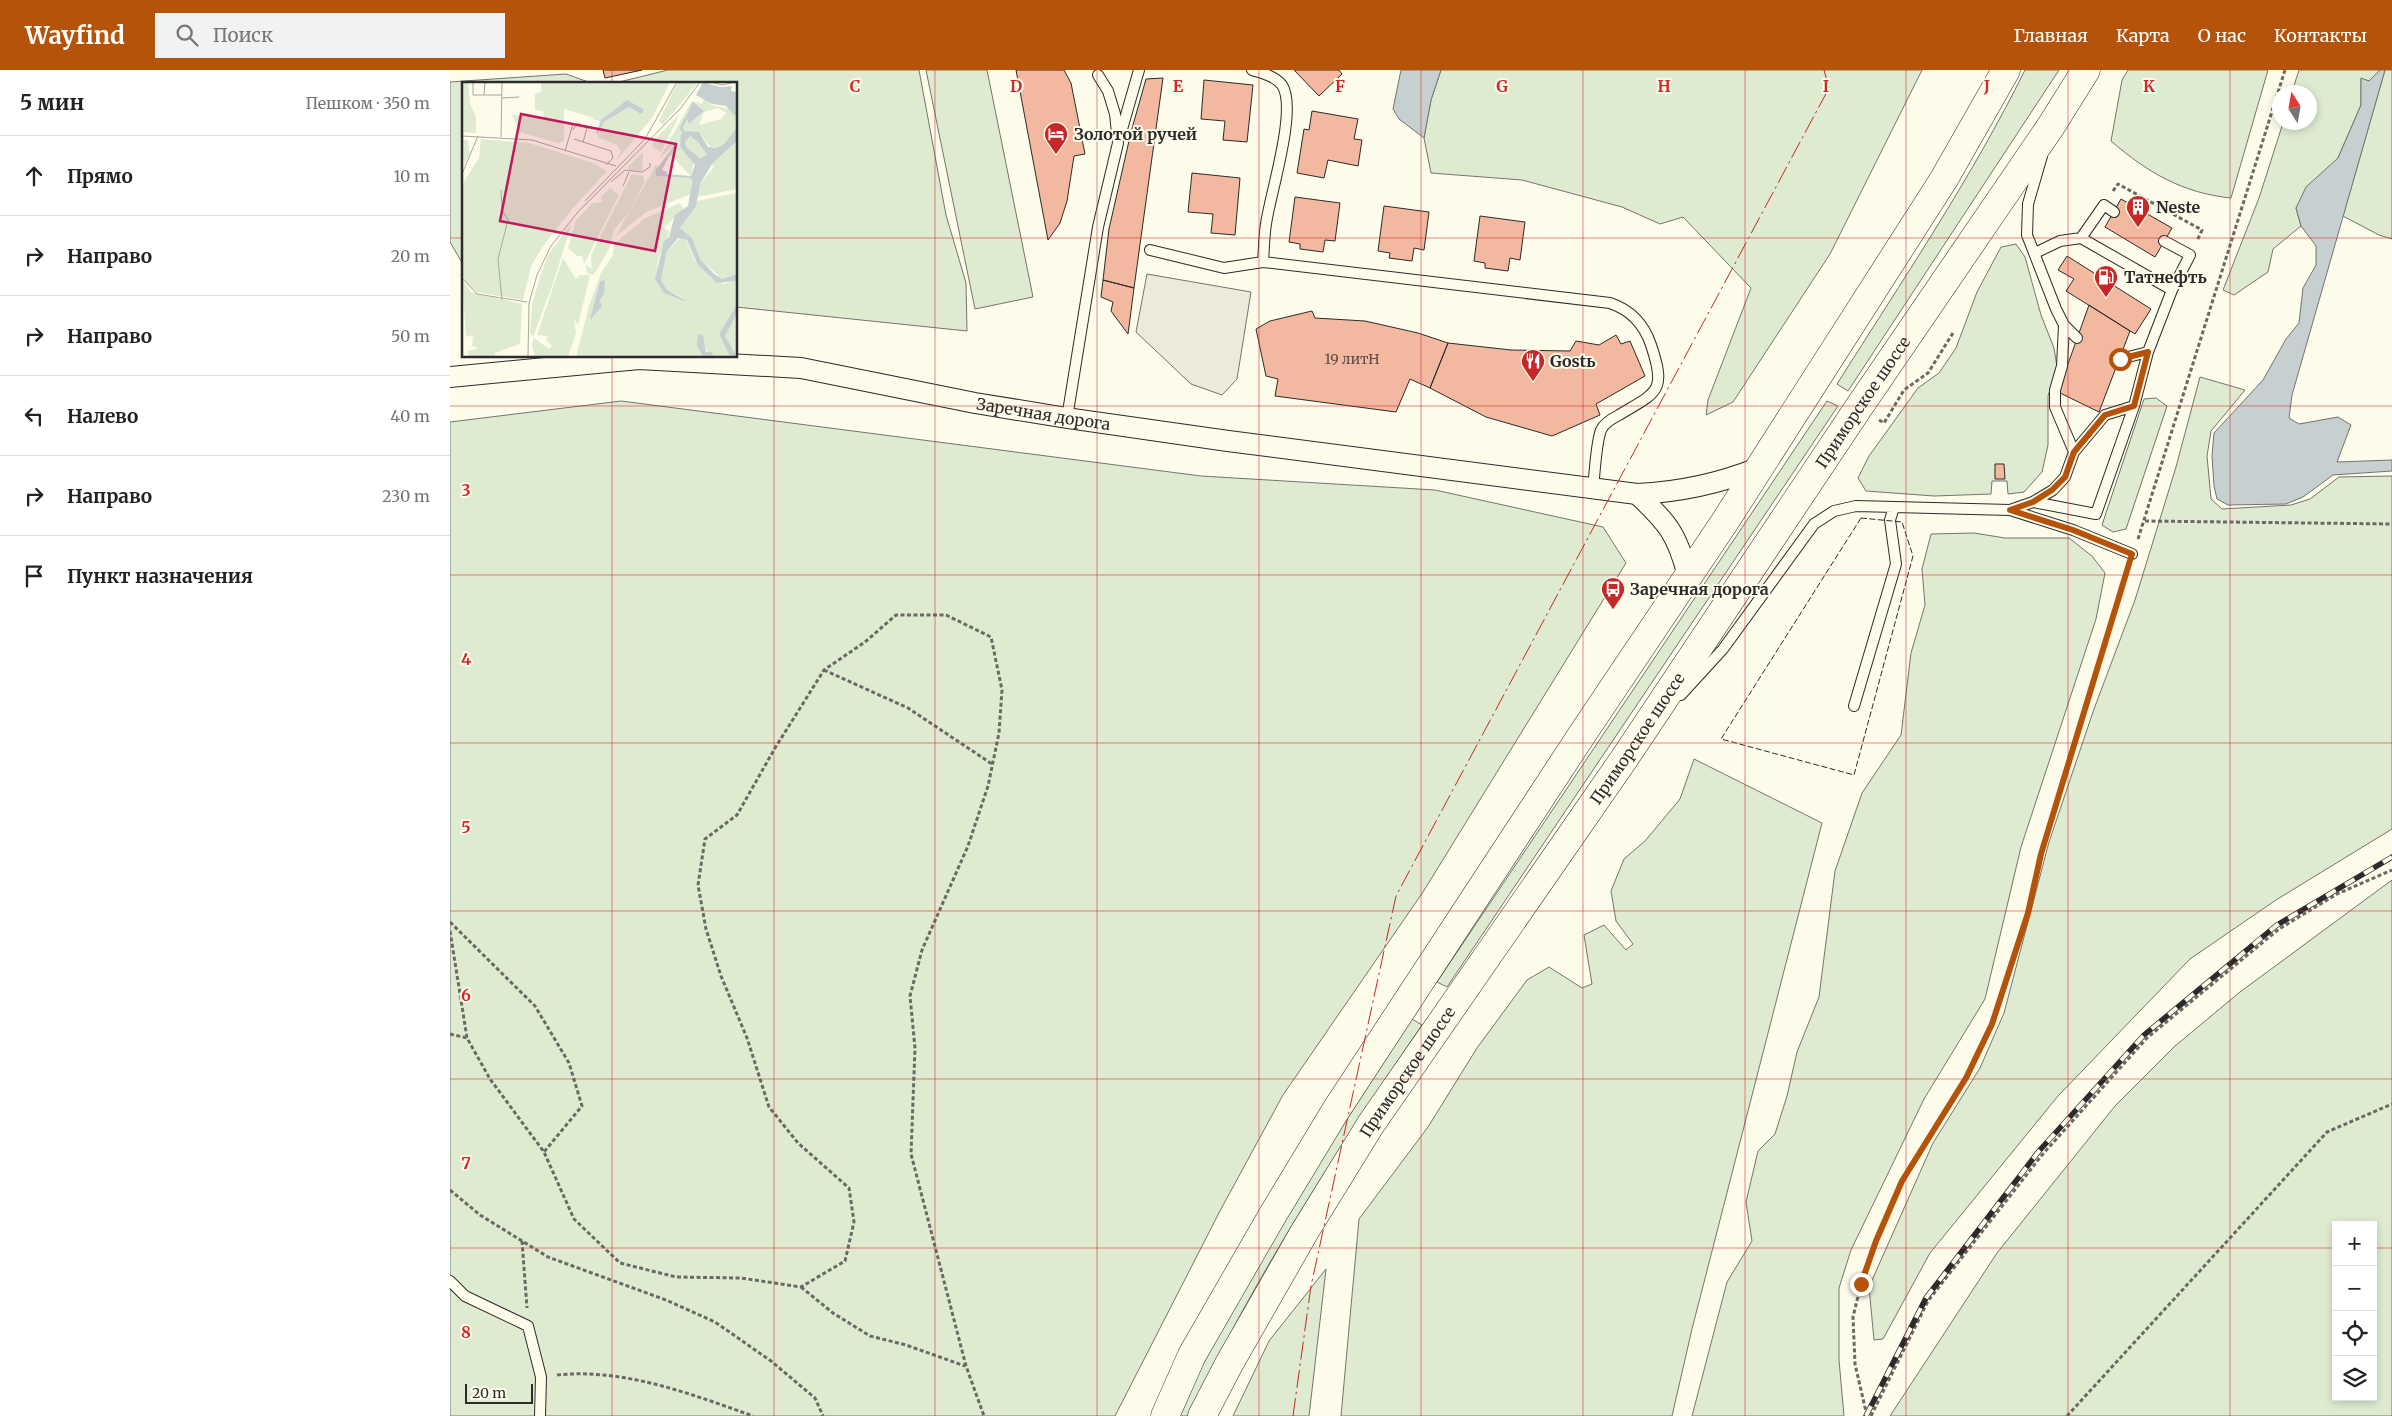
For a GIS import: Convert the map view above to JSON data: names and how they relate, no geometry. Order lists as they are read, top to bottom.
{
  "streets": {
    "highway": ["Приморское шоссе"],
    "street": ["Заречная дорога"]
  },
  "places": {
    "hotel": ["Золотой ручей"],
    "building": ["Neste"],
    "fuel station": ["Татнефть"],
    "restaurant": ["Gostь"],
    "bus stop": ["Заречная дорога"]
  },
  "house_numbers": ["19 литН"],
  "scale_bar": "20 m",
  "north": "top",
  "page": {
    "header": "Wayfind",
    "search": "Поиск",
    "nav": [
      "Главная",
      "Карта",
      "О нас",
      "Контакты"
    ],
    "heading": ["5 мин", "Пешком · 350 m"],
    "list": [
      ["Прямо", "10 m"],
      ["Направо", "20 m"],
      ["Направо", "50 m"],
      ["Налево", "40 m"],
      ["Направо", "230 m"],
      "Пункт назначения"
    ],
    "map_buttons": ["+", "−"],
    "scale": "20 m"
  },
  "grid": {
    "columns": [
      "C",
      "D",
      "E",
      "F",
      "G",
      "H",
      "I",
      "J",
      "K"
    ],
    "rows": [
      "3",
      "4",
      "5",
      "6",
      "7",
      "8"
    ]
  }
}
